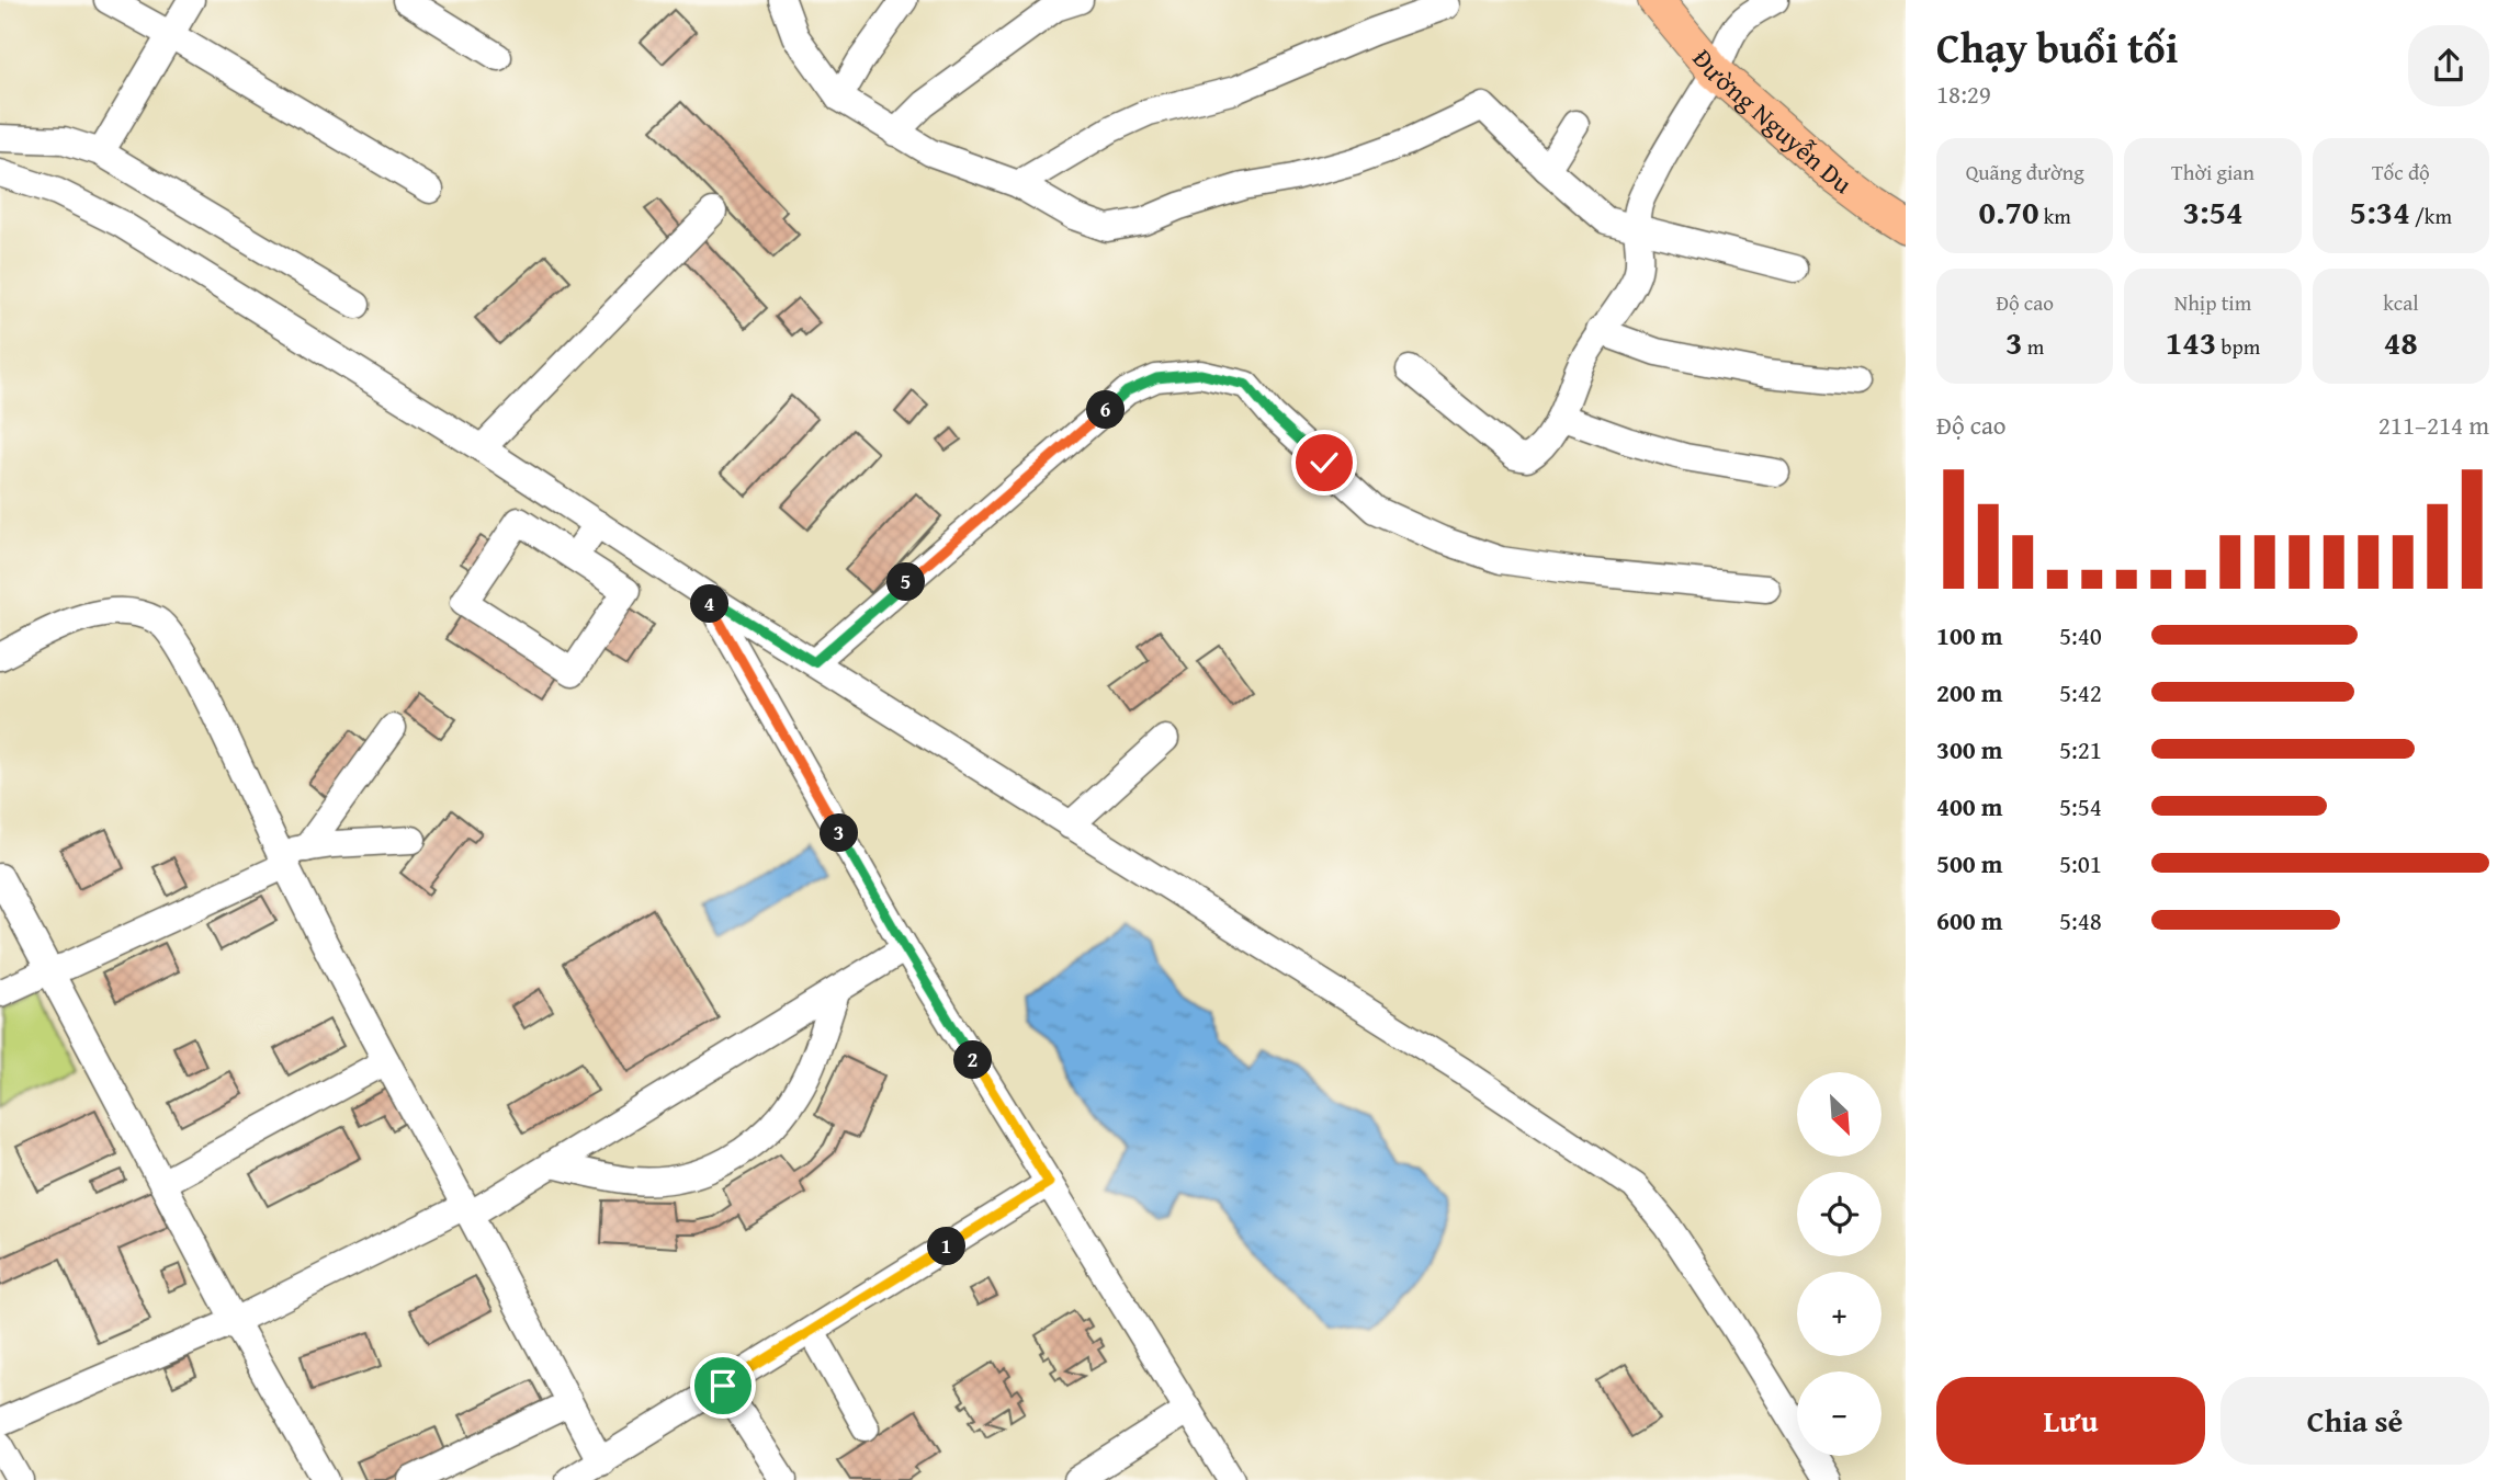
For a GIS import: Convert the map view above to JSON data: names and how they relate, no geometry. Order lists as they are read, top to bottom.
{
  "streets": {
    "main road": ["Đường Nguyễn Du"]
  },
  "north": "bottom right",
  "page": {
    "heading": ["Chạy buổi tối", "18:29"],
    "stats": [
      ["Quãng đường", "0.70 km"],
      ["Thời gian", "3:54"],
      ["Tốc độ", "5:34 /km"],
      ["Độ cao", "3 m"],
      ["Nhịp tim", "143 bpm"],
      ["kcal", "48"]
    ],
    "pins": [
      "6",
      "5",
      "4",
      "3",
      "2",
      "1"
    ],
    "chart": ["Độ cao", "211–214 m"],
    "list": [
      {
        "name": "100 m",
        "note": "5:40"
      },
      {
        "name": "200 m",
        "note": "5:42"
      },
      {
        "name": "300 m",
        "note": "5:21"
      },
      {
        "name": "400 m",
        "note": "5:54"
      },
      {
        "name": "500 m",
        "note": "5:01"
      },
      {
        "name": "600 m",
        "note": "5:48"
      }
    ],
    "map_buttons": ["+", "−"],
    "buttons": ["Lưu", "Chia sẻ"]
  }
}
